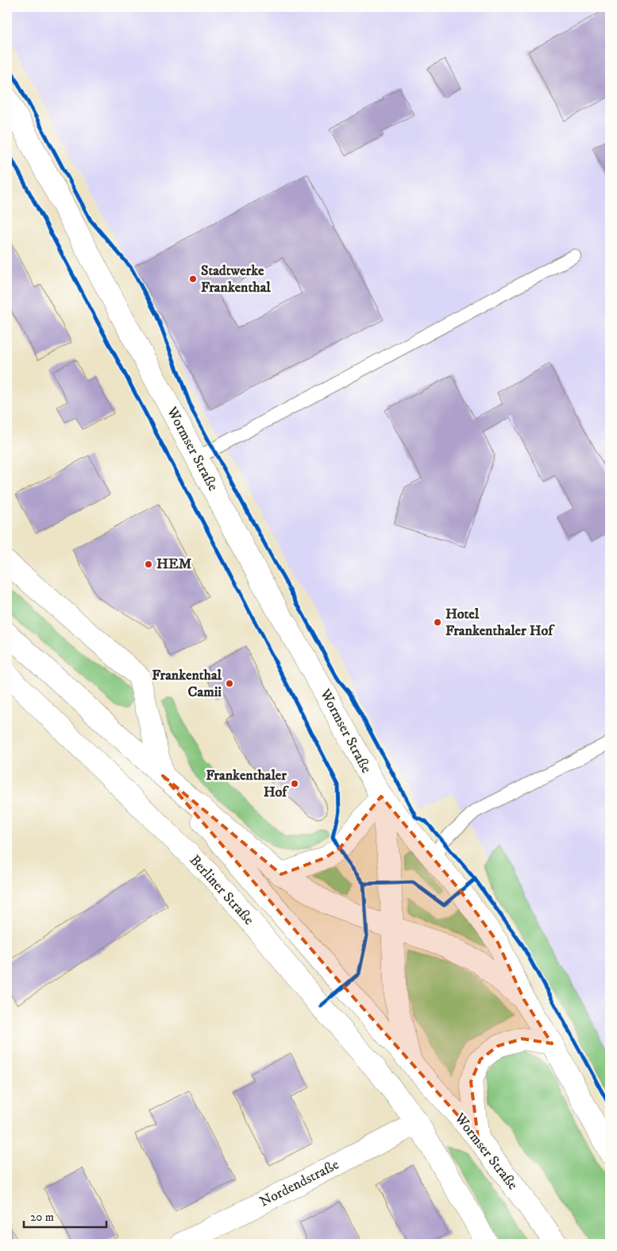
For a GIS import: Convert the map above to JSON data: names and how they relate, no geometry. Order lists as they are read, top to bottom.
{
  "streets": {
    "main road": ["Wormser Straße", "Berliner Straße", "Nordendstraße"]
  },
  "crossings": [
    ["Wormser Straße", "Berliner Straße"],
    ["Berliner Straße", "Nordendstraße"]
  ],
  "places": [
    "Stadtwerke Frankenthal",
    "HEM",
    "Hotel Frankenthaler Hof",
    "Frankenthal Camii",
    "Frankenthaler Hof"
  ],
  "scale_bar": "20 m"
}
